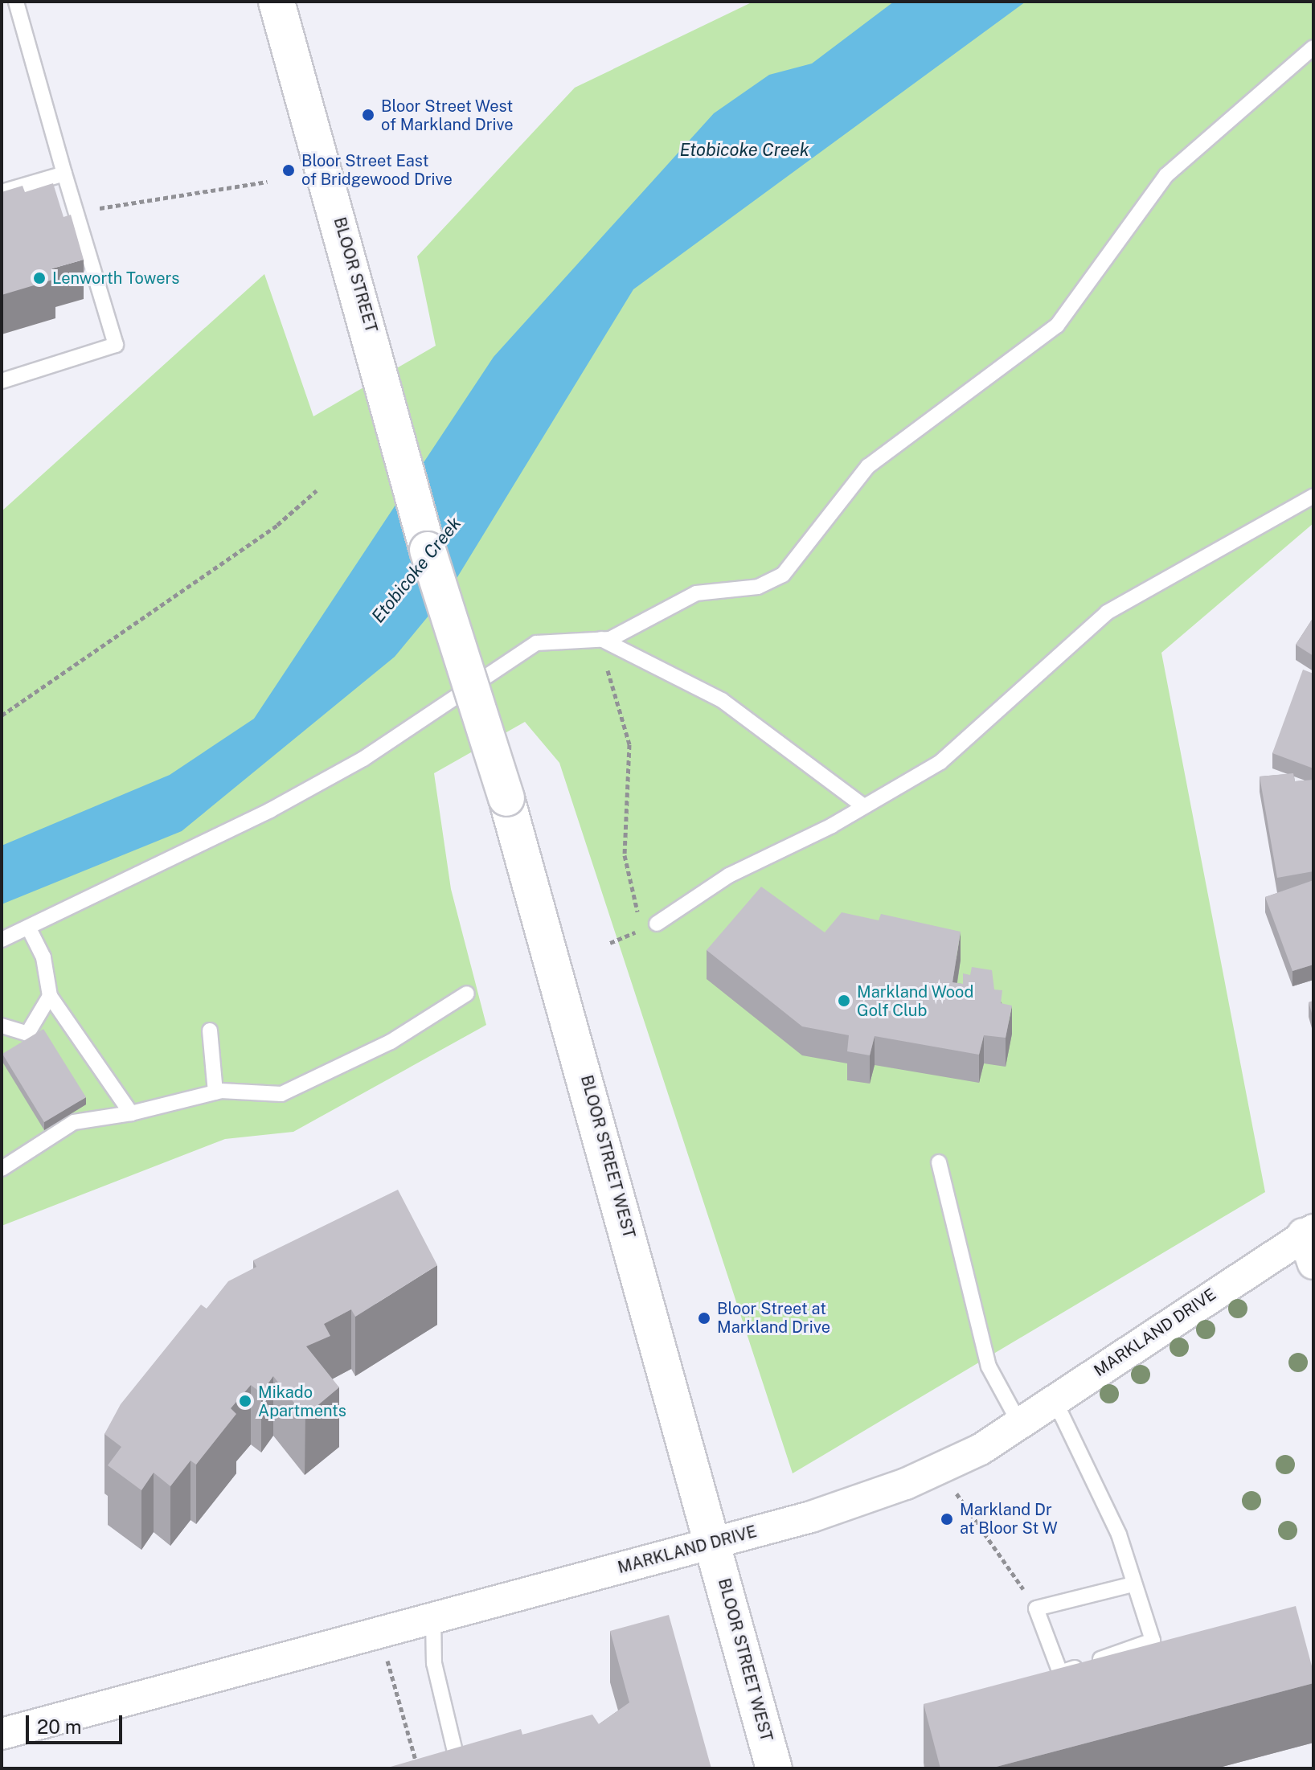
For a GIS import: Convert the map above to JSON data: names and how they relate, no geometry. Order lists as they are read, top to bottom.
{
  "streets": {
    "main road": ["BLOOR STREET", "BLOOR STREET WEST"],
    "street": ["MARKLAND DRIVE"]
  },
  "crossings": [
    ["BLOOR STREET", "BLOOR STREET WEST"],
    ["BLOOR STREET WEST", "MARKLAND DRIVE"]
  ],
  "water": ["Etobicoke Creek"],
  "places": [
    "Bloor Street West of Markland Drive",
    "Bloor Street East of Bridgewood Drive",
    "Lenworth Towers",
    "Markland Wood Golf Club",
    "Bloor Street at Markland Drive",
    "Mikado Apartments",
    "Markland Dr at Bloor St W"
  ],
  "scale_bar": "20 m"
}
